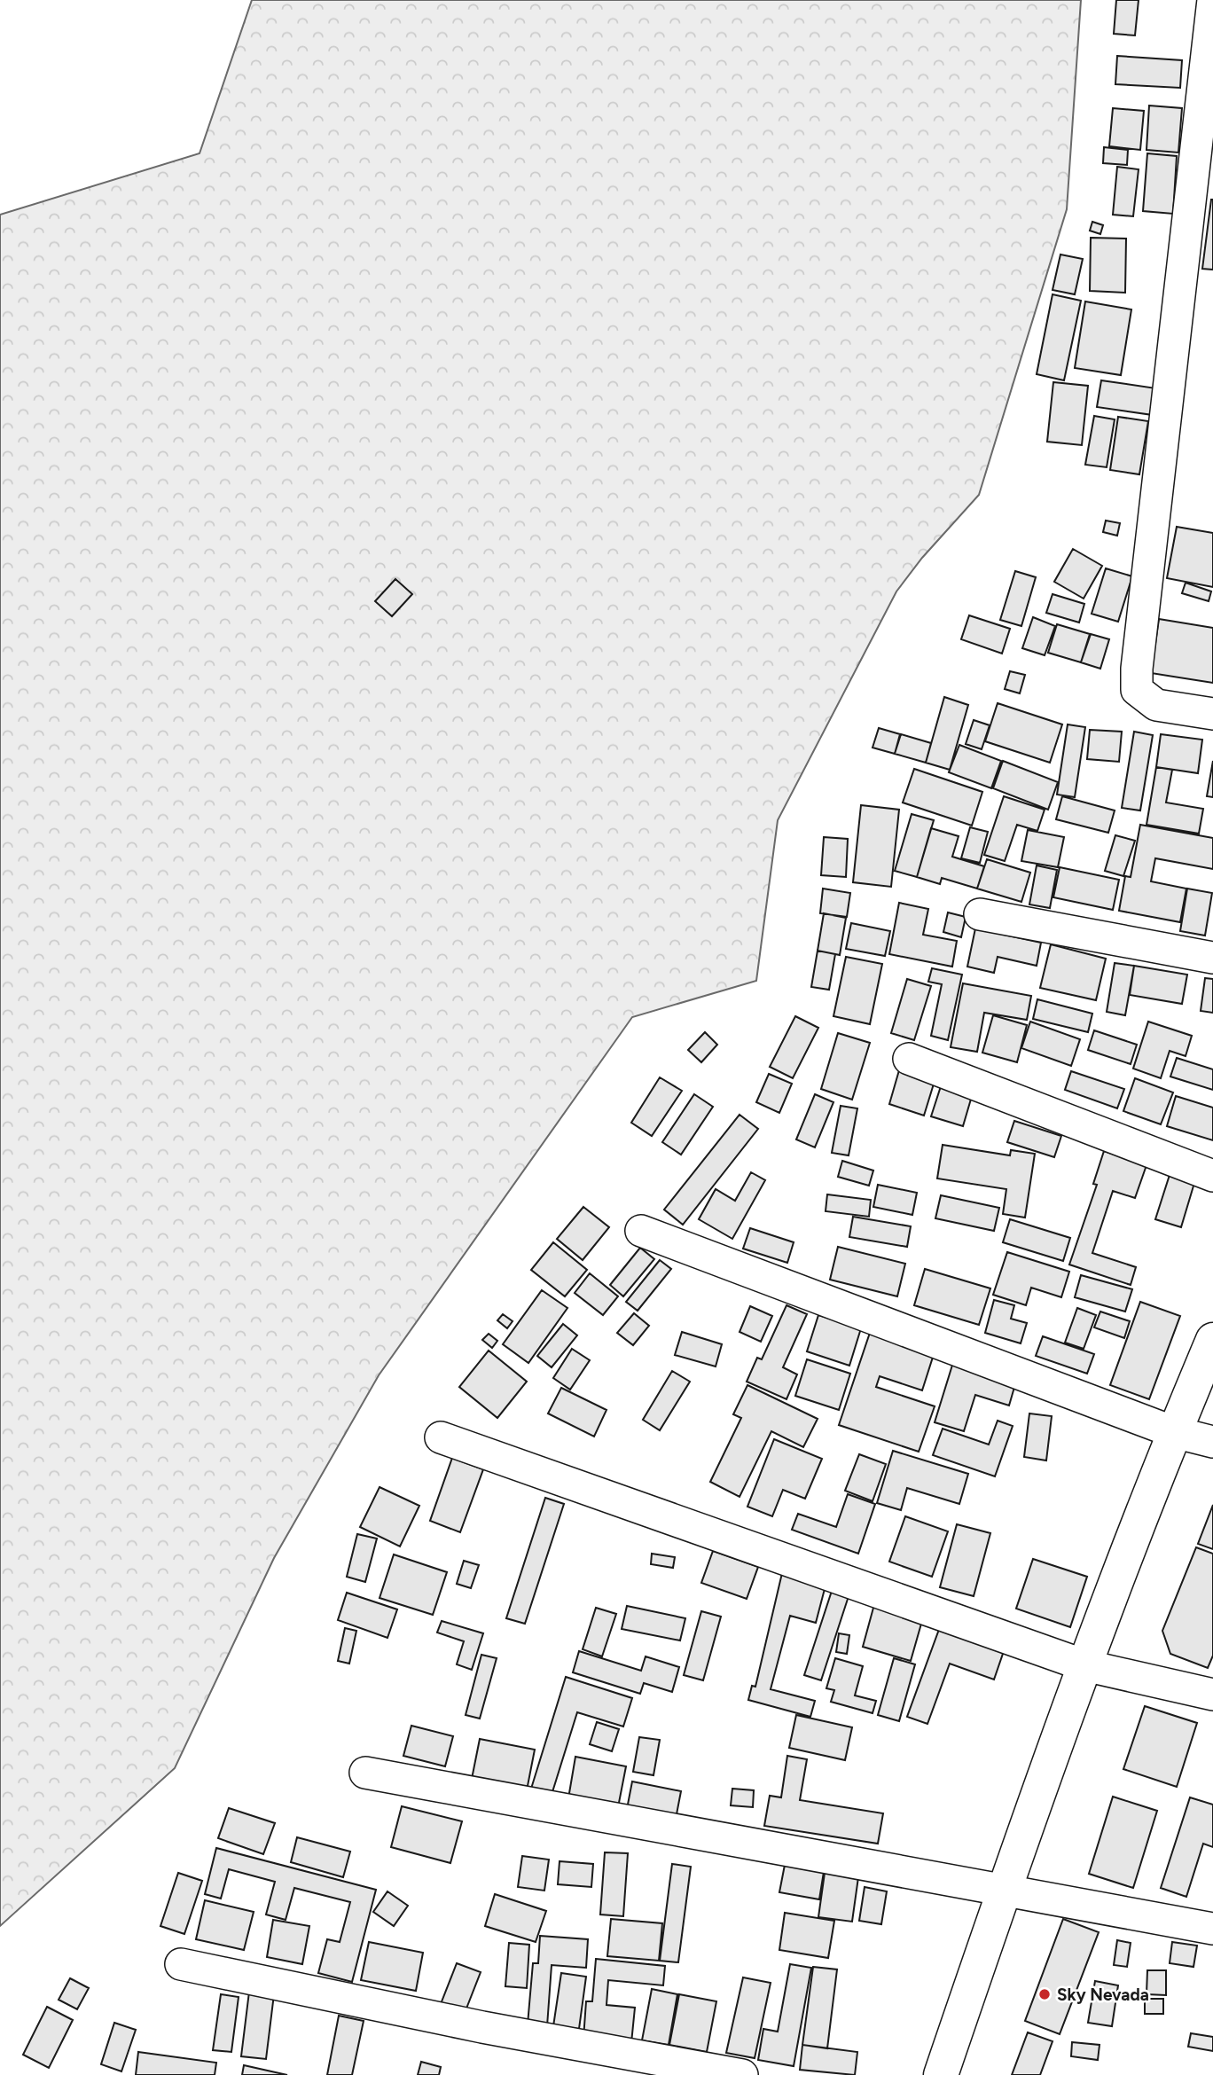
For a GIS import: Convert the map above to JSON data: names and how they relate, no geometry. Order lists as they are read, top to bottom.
{
  "places": ["Sky Nevada"]
}
